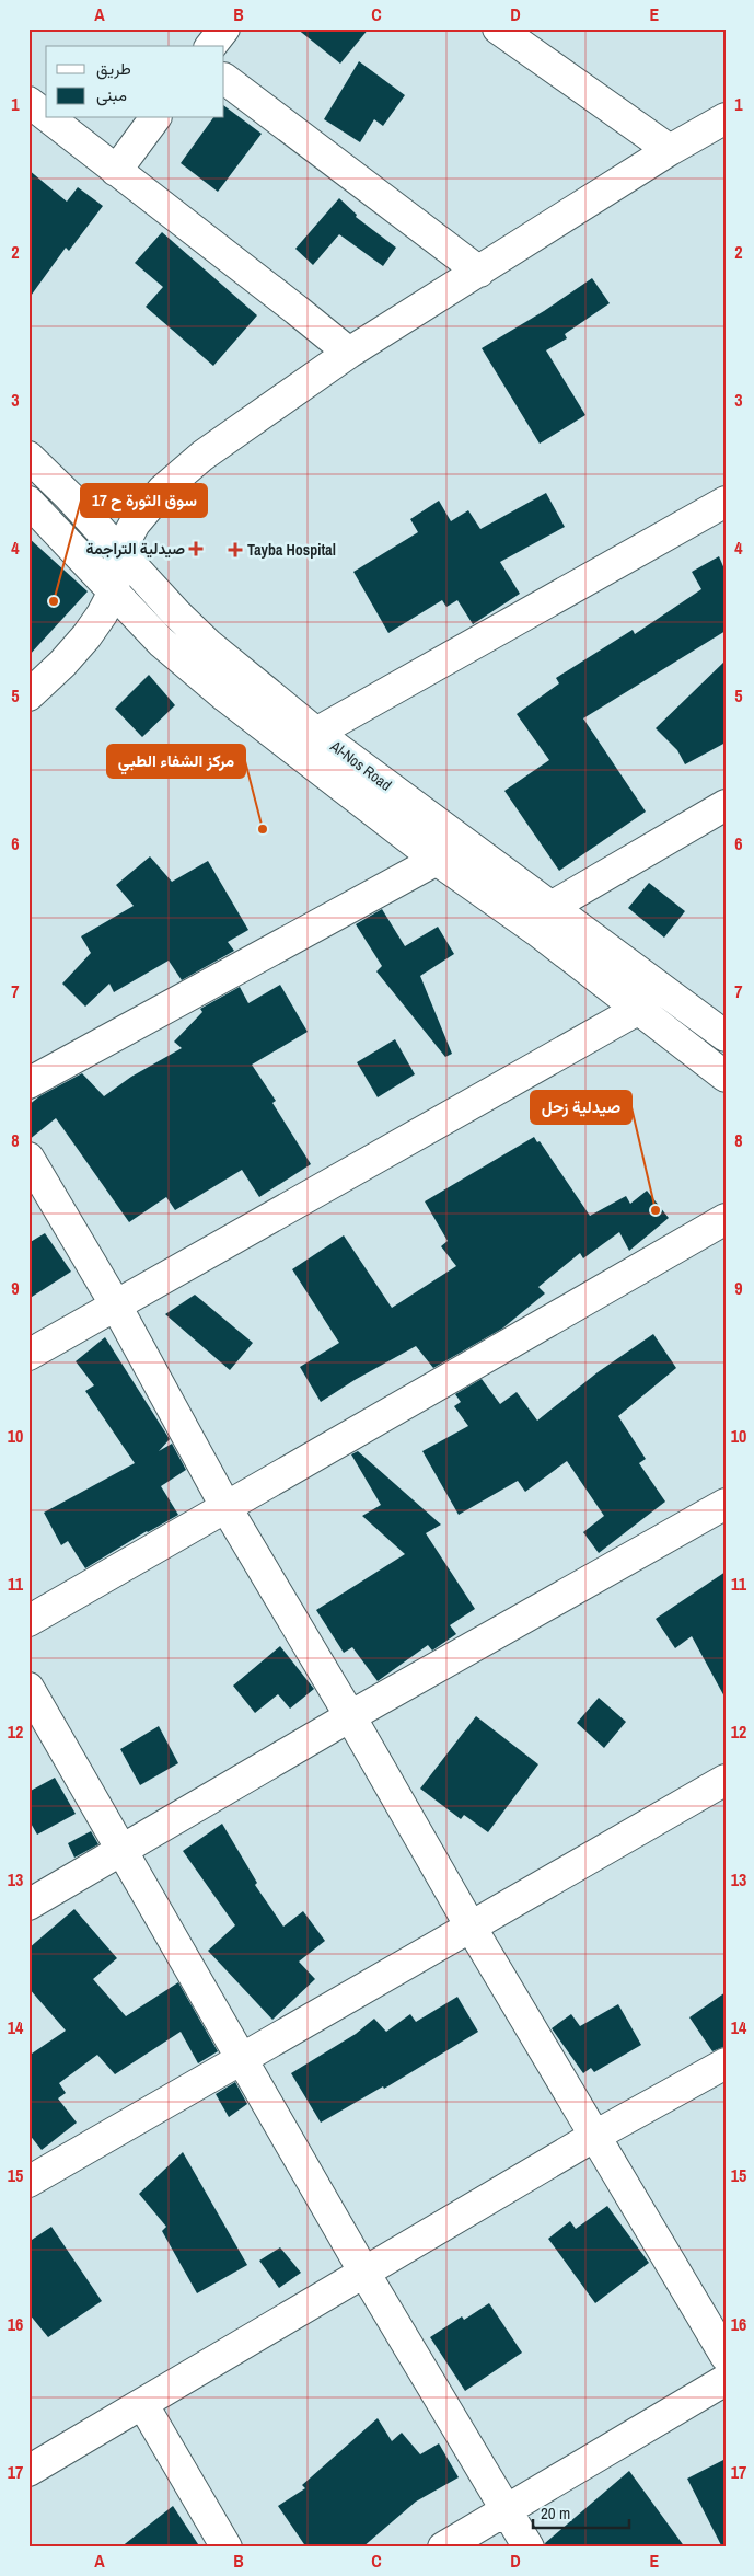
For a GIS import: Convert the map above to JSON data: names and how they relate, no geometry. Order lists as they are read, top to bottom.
{
  "streets": {
    "street": ["Al-Nos Road"]
  },
  "places": {
    "health": ["صيدلية التراجمة", "Tayba Hospital"],
    "other": ["سوق الثورة ح 17", "مركز الشفاء الطبي", "صيدلية زحل"]
  },
  "legend": ["طريق", "مبنى"],
  "scale_bar": "20 m",
  "grid": {
    "columns": [
      "A",
      "B",
      "C",
      "D",
      "E"
    ],
    "rows": [
      "1",
      "2",
      "3",
      "4",
      "5",
      "6",
      "7",
      "8",
      "9",
      "10",
      "11",
      "12",
      "13",
      "14",
      "15",
      "16",
      "17"
    ]
  }
}
